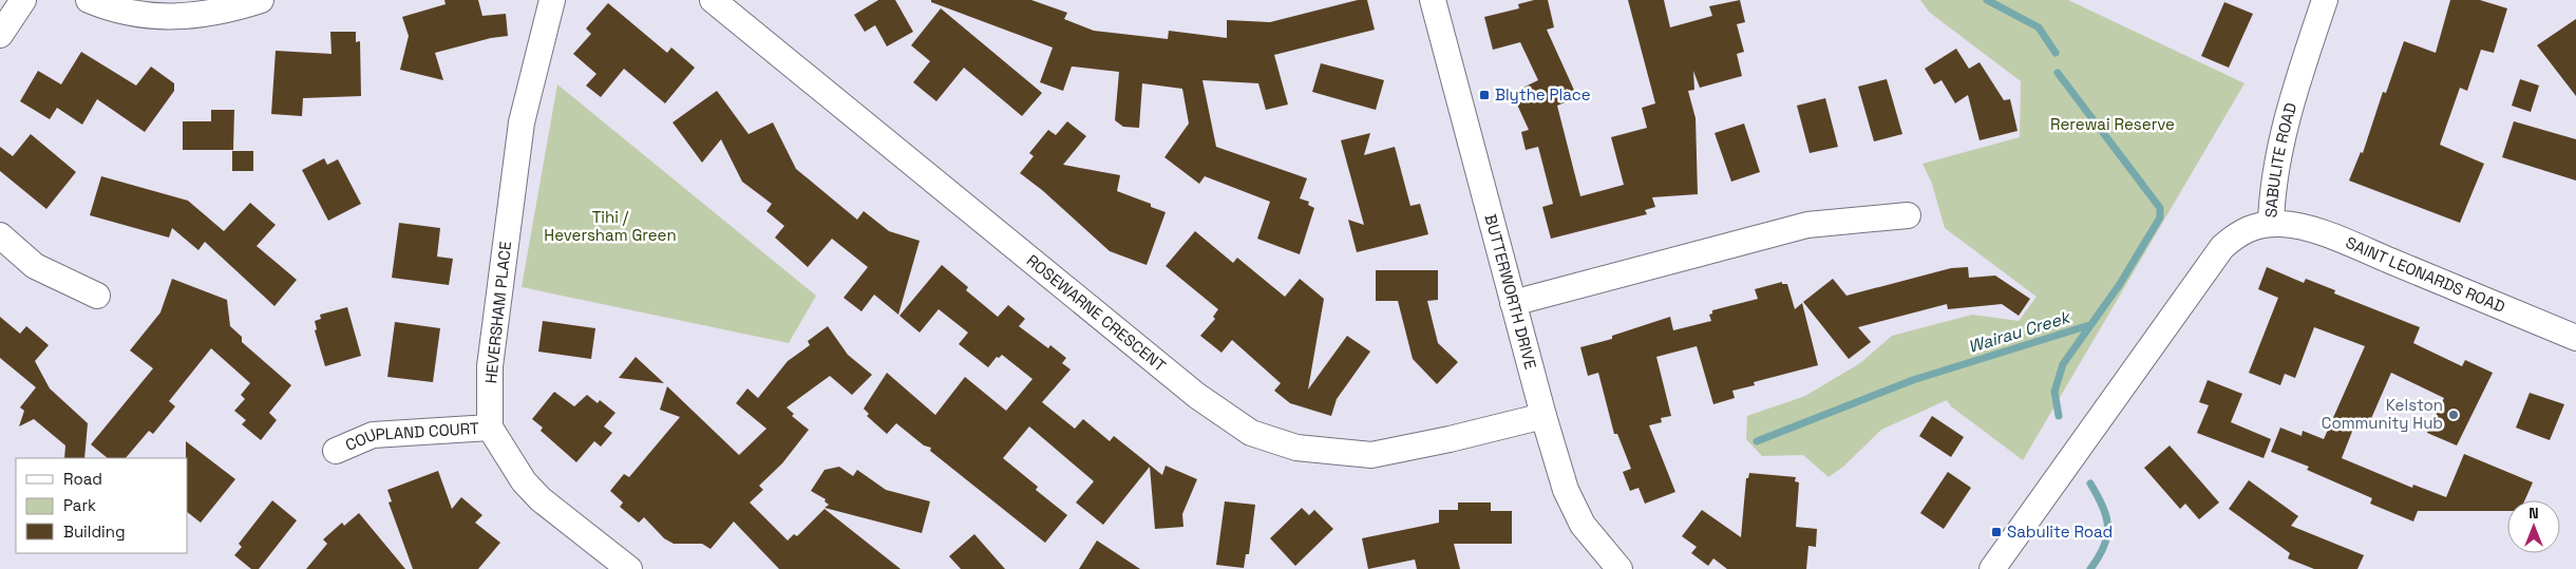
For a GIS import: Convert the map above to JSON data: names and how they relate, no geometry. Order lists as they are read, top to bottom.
{
  "streets": {
    "street": [
      "SABULITE ROAD",
      "SAINT LEONARDS ROAD",
      "BUTTERWORTH DRIVE",
      "HEVERSHAM PLACE",
      "ROSEWARNE CRESCENT",
      "COUPLAND COURT"
    ]
  },
  "crossings": [
    ["SABULITE ROAD", "SAINT LEONARDS ROAD"],
    ["BUTTERWORTH DRIVE", "ROSEWARNE CRESCENT"],
    ["HEVERSHAM PLACE", "COUPLAND COURT"]
  ],
  "water": ["Wairau Creek"],
  "parks": ["Rerewai Reserve", "Tihi / Heversham Green"],
  "places": {
    "transit": ["Blythe Place", "Sabulite Road"],
    "other": ["Kelston Community Hub"]
  },
  "legend": ["Road", "Park", "Building"],
  "north": "top"
}
